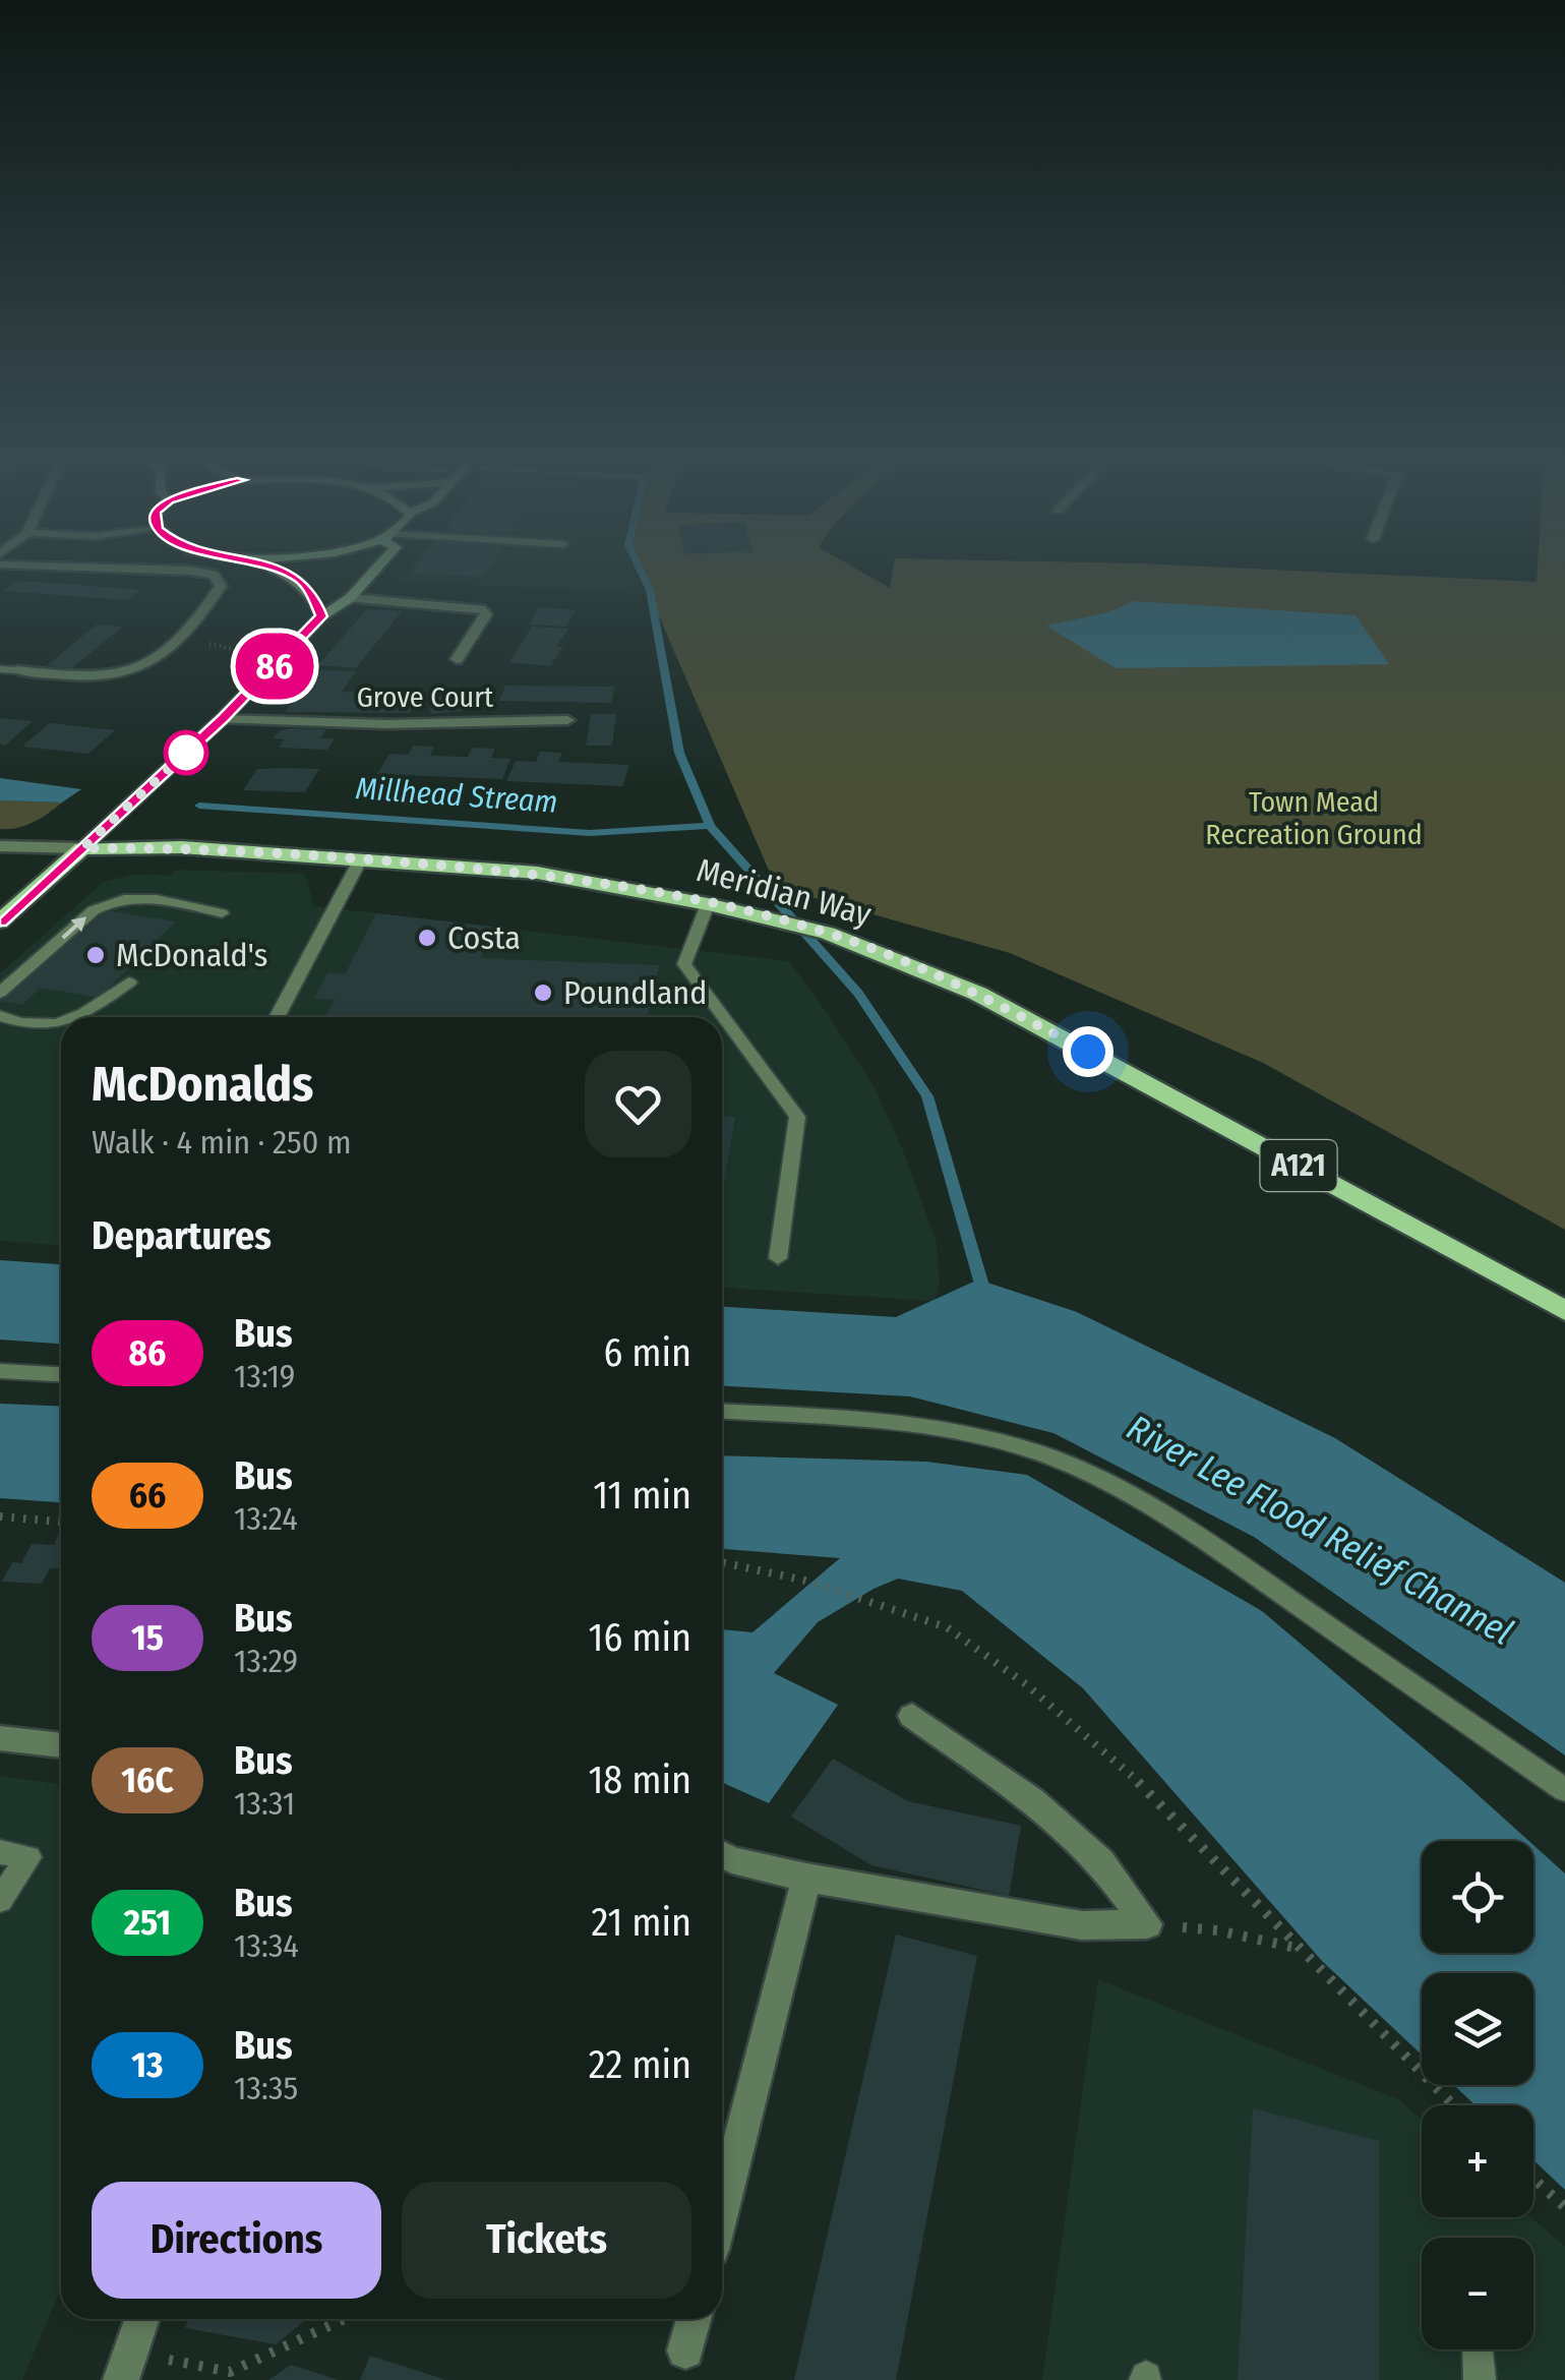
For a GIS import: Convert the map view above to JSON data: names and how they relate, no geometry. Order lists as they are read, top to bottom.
{
  "streets": {
    "main road": ["Meridian Way", "A121"],
    "street": ["Grove Court"]
  },
  "water": ["Millhead Stream", "River Lee Flood Relief Channel"],
  "parks": ["Town Mead Recreation Ground"],
  "places": ["Costa", "McDonald's", "Poundland"],
  "lines": ["bus line 86"],
  "page": {
    "on_map": "86",
    "heading": [
      ["McDonalds", "Walk · 4 min · 250 m"],
      "Departures"
    ],
    "list": [
      {
        "mark": "86",
        "name": "Bus",
        "note": "13:19",
        "value": "6 min"
      },
      {
        "mark": "66",
        "name": "Bus",
        "note": "13:24",
        "value": "11 min"
      },
      {
        "mark": "15",
        "name": "Bus",
        "note": "13:29",
        "value": "16 min"
      },
      {
        "mark": "16C",
        "name": "Bus",
        "note": "13:31",
        "value": "18 min"
      },
      {
        "mark": "251",
        "name": "Bus",
        "note": "13:34",
        "value": "21 min"
      },
      {
        "mark": "13",
        "name": "Bus",
        "note": "13:35",
        "value": "22 min"
      }
    ],
    "map_buttons": ["+", "−"],
    "buttons": ["Directions", "Tickets"]
  }
}
